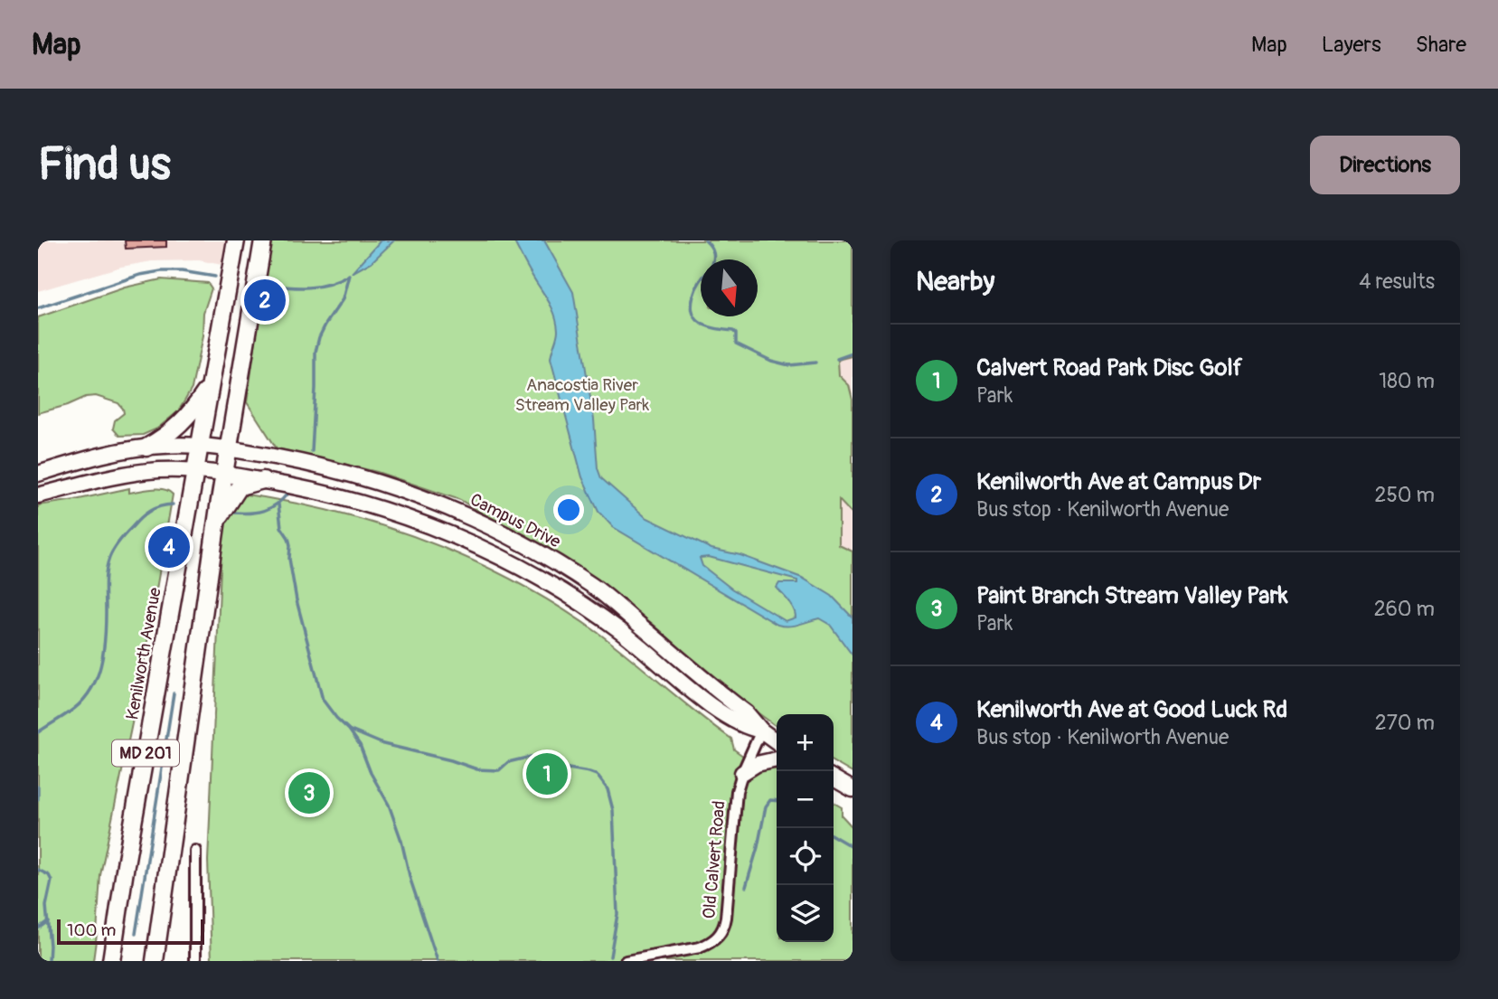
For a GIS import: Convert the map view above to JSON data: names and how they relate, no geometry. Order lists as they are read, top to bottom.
{
  "streets": {
    "main road": ["Campus Drive", "Kenilworth Avenue", "MD 201"],
    "street": ["Old Calvert Road"]
  },
  "crossings": [
    ["Campus Drive", "Kenilworth Avenue"],
    ["Campus Drive", "MD 201"],
    ["Campus Drive", "Old Calvert Road"]
  ],
  "parks": ["Anacostia River Stream Valley Park"],
  "scale_bar": "100 m",
  "north": "bottom",
  "page": {
    "header": "Map",
    "nav": ["Map", "Layers", "Share"],
    "buttons": "Directions",
    "title": "Find us",
    "heading": ["Nearby", "4 results"],
    "pins": [
      "2",
      "4",
      "1",
      "3"
    ],
    "list": [
      {
        "mark": "1",
        "name": "Calvert Road Park Disc Golf",
        "note": "Park",
        "value": "180 m"
      },
      {
        "mark": "2",
        "name": "Kenilworth Ave at Campus Dr",
        "note": "Bus stop · Kenilworth Avenue",
        "value": "250 m"
      },
      {
        "mark": "3",
        "name": "Paint Branch Stream Valley Park",
        "note": "Park",
        "value": "260 m"
      },
      {
        "mark": "4",
        "name": "Kenilworth Ave at Good Luck Rd",
        "note": "Bus stop · Kenilworth Avenue",
        "value": "270 m"
      }
    ],
    "map_buttons": ["+", "−"],
    "scale": "100 m"
  }
}
